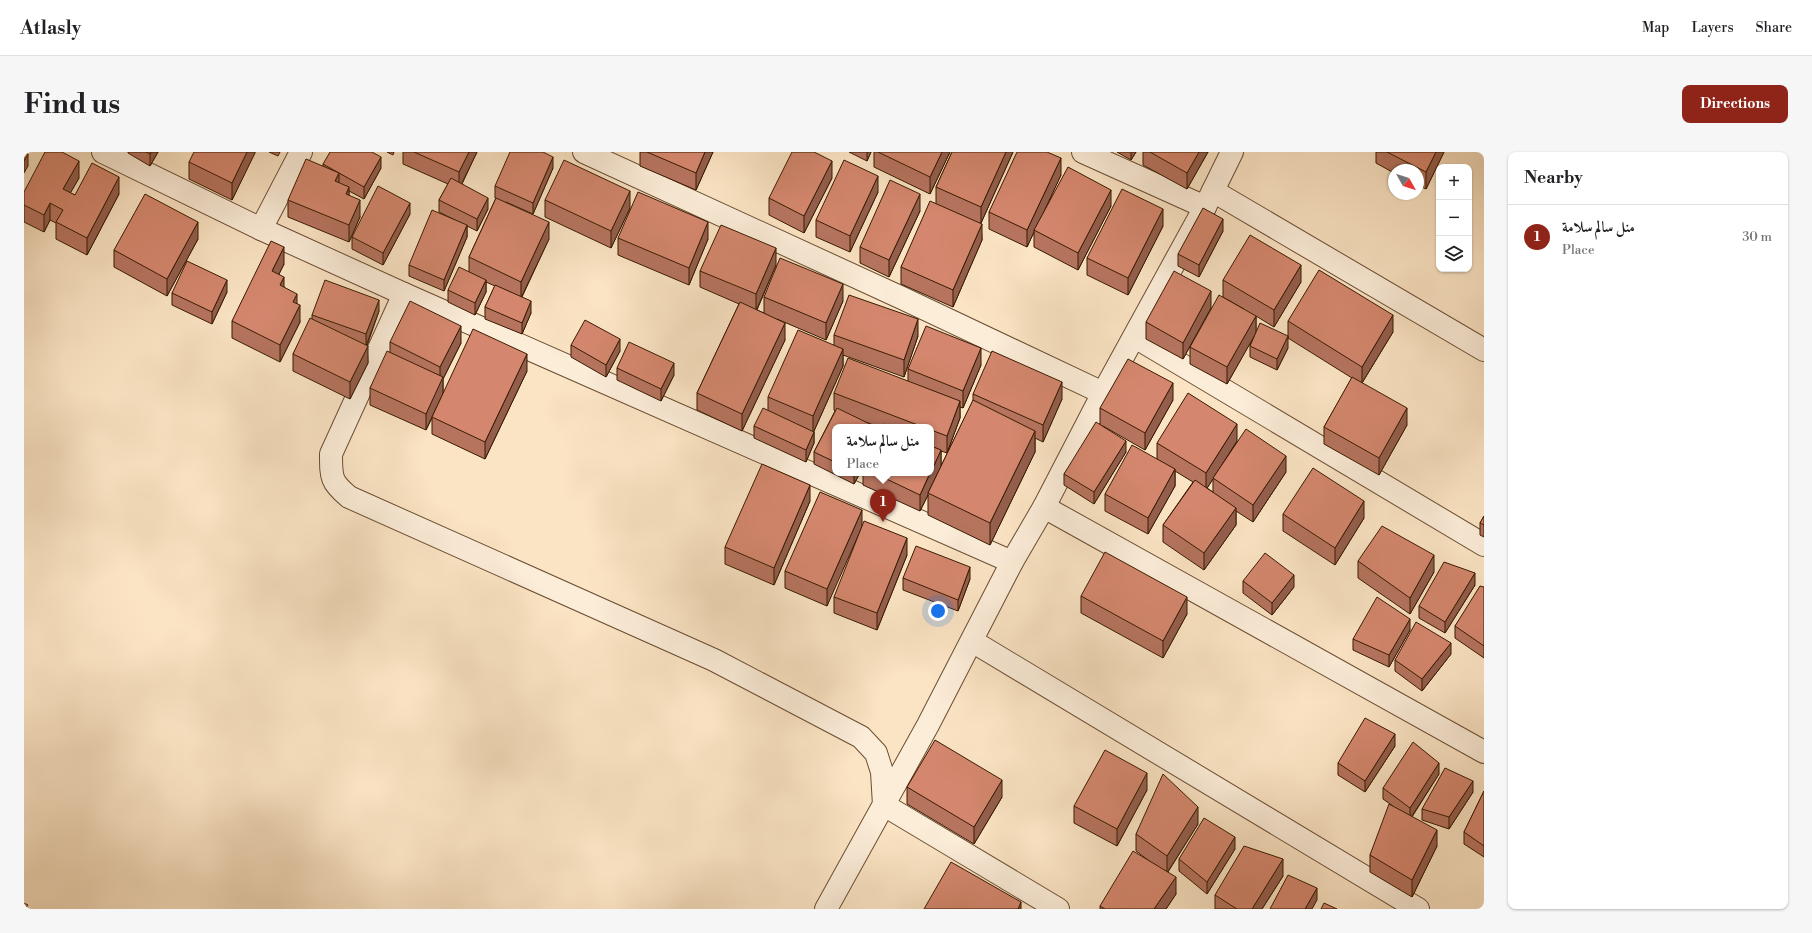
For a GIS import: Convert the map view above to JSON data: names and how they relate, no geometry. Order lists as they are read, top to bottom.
{
  "north": "bottom right",
  "page": {
    "header": "Atlasly",
    "nav": ["Map", "Layers", "Share"],
    "buttons": "Directions",
    "title": "Find us",
    "heading": "Nearby",
    "map_buttons": ["+", "−"],
    "list": [
      {
        "mark": "1",
        "name": "منل سالم سلامة",
        "note": "Place",
        "value": "30 m"
      }
    ],
    "popup": ["منل سالم سلامة", "Place"],
    "pins": "1"
  }
}
